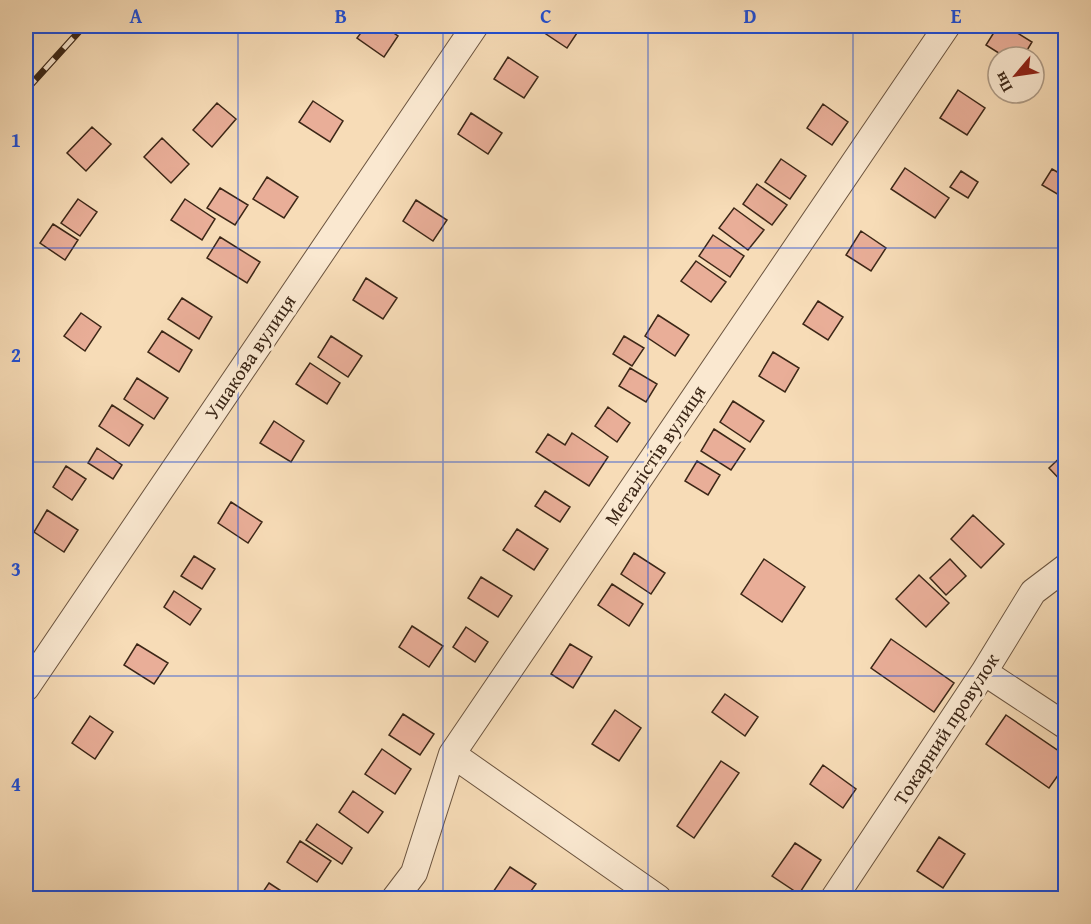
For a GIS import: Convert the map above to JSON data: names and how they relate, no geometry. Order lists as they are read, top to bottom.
{
  "streets": {
    "street": ["Ушакова вулиця", "Металістів вулиця", "Токарний провулок"]
  },
  "north": "bottom left",
  "grid": {
    "columns": [
      "A",
      "B",
      "C",
      "D",
      "E"
    ],
    "rows": [
      "1",
      "2",
      "3",
      "4"
    ]
  }
}
